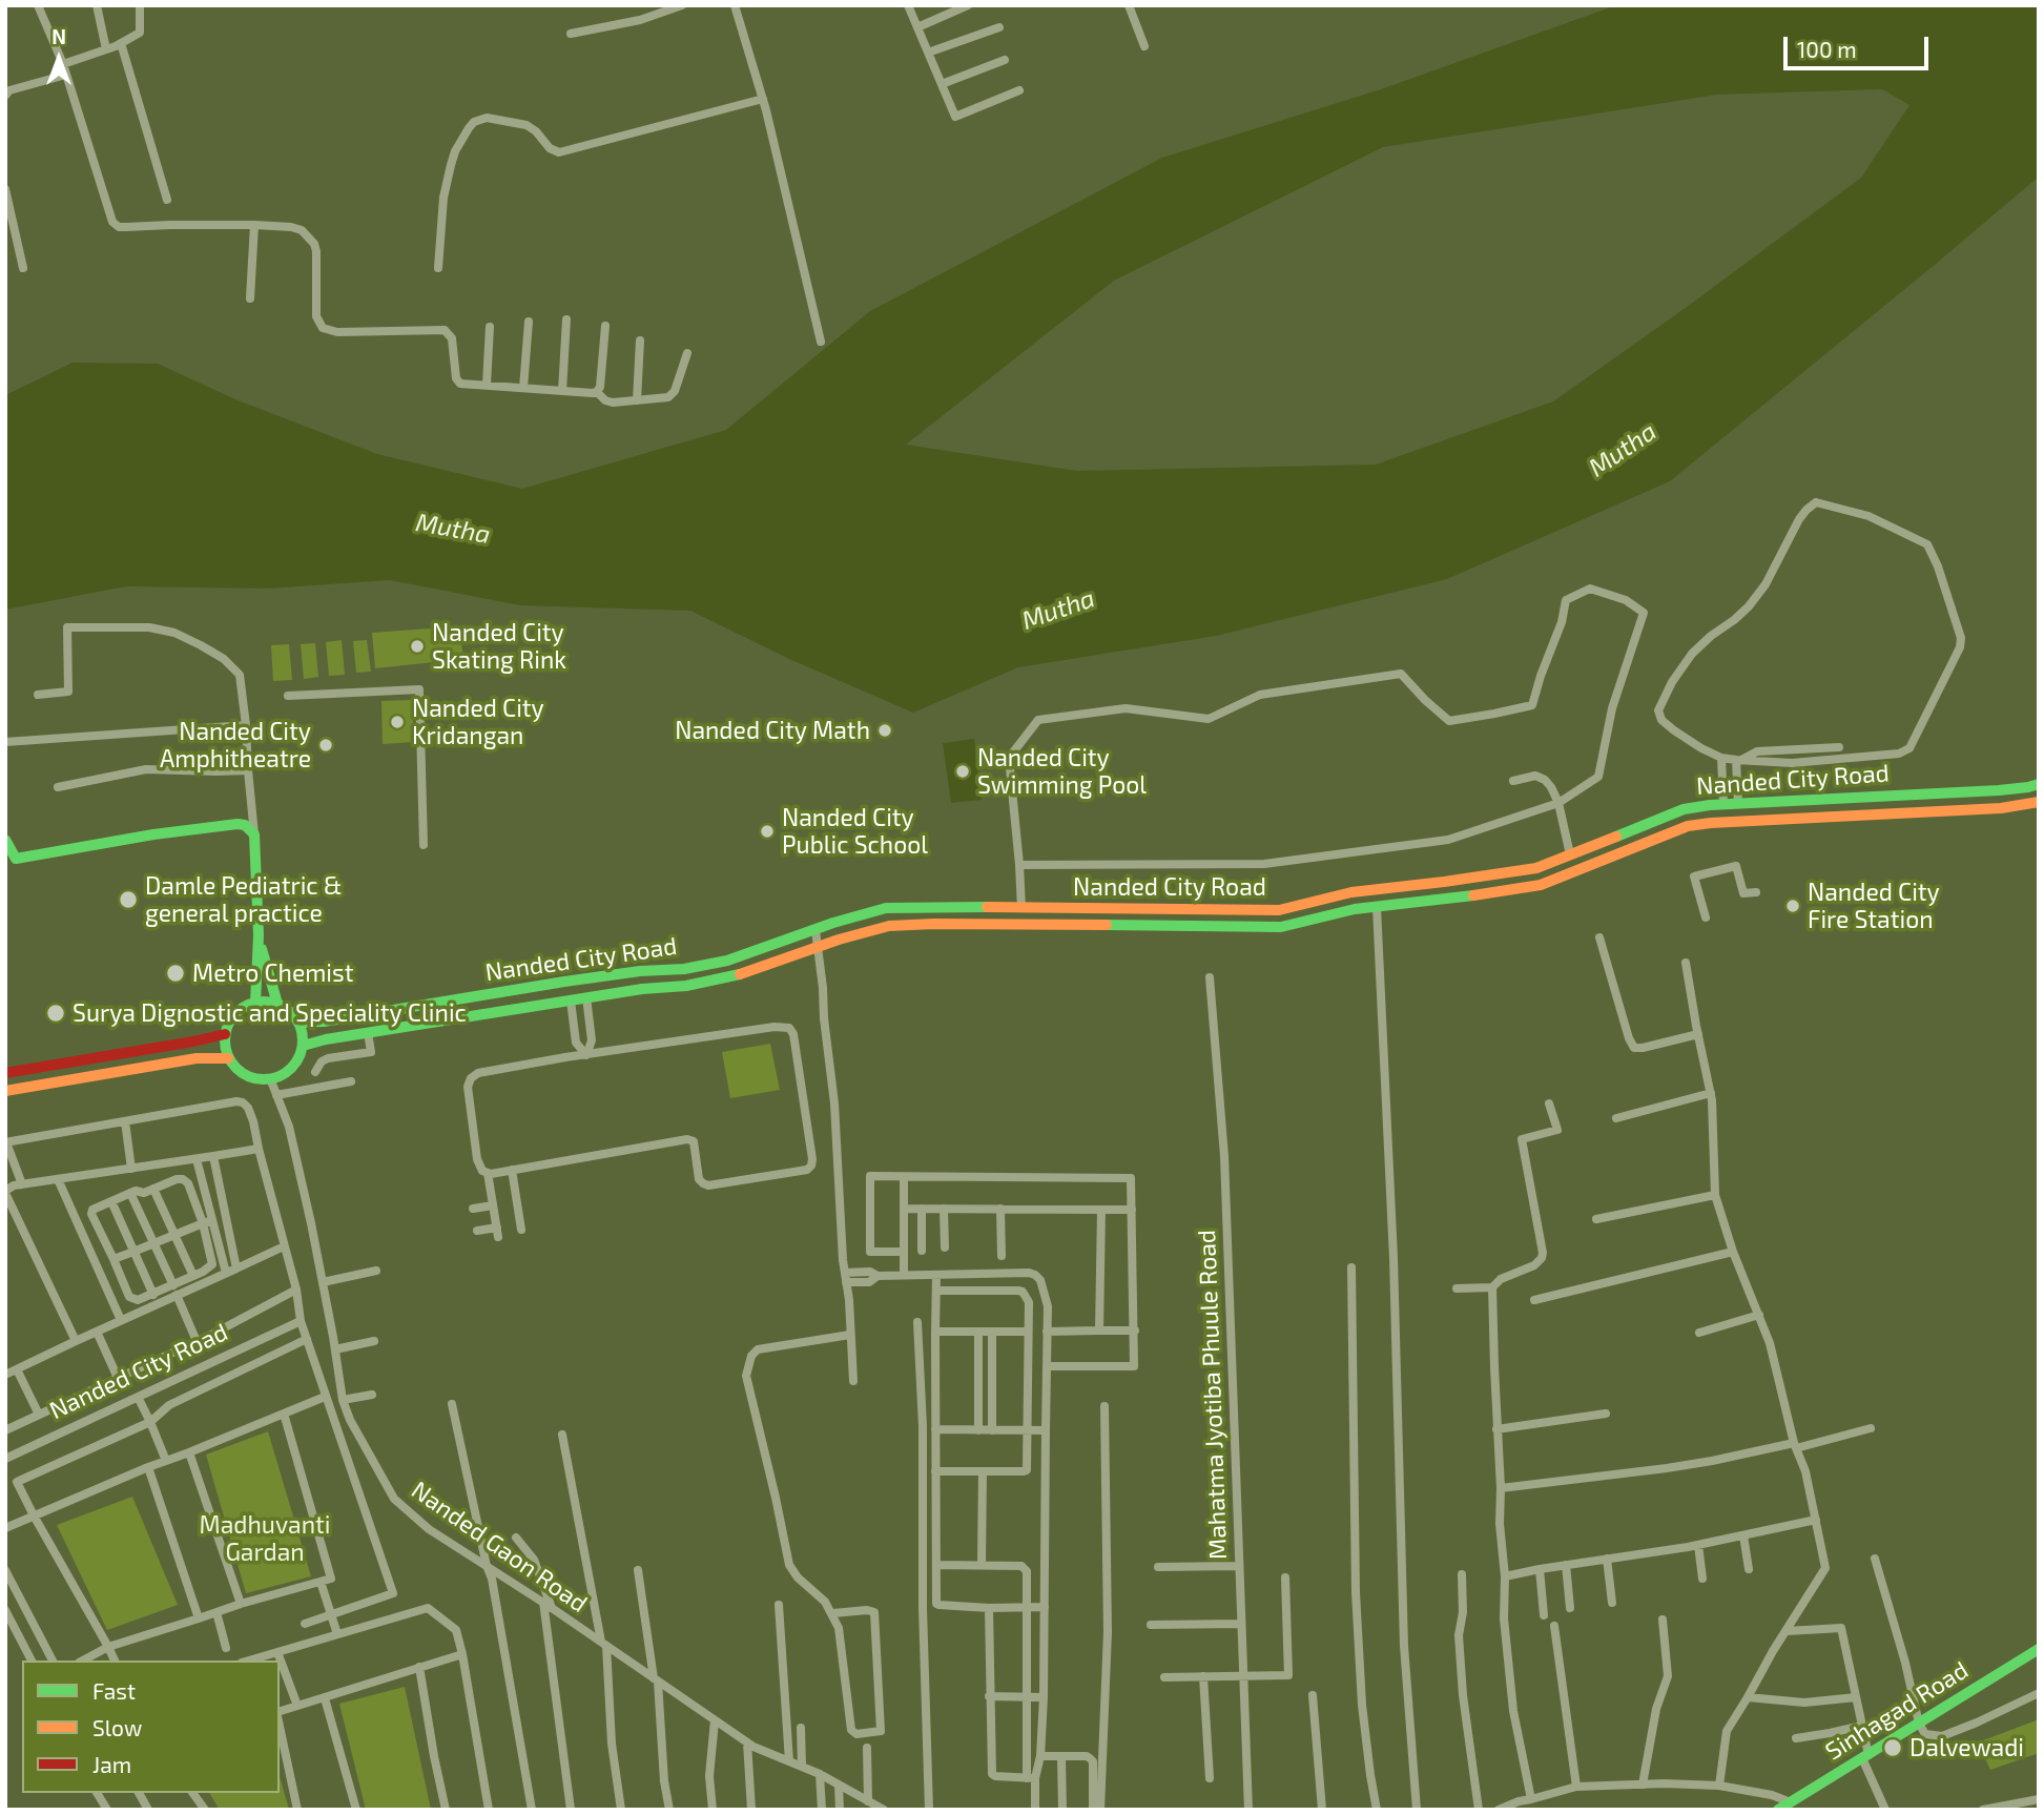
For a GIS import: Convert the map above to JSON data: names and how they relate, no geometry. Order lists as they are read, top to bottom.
{
  "streets": {
    "street": [
      "Nanded City Road",
      "Mahatma Jyotiba Phuule Road",
      "Nanded Gaon Road",
      "Sinhagad Road"
    ]
  },
  "crossings": [
    ["Nanded City Road", "Nanded Gaon Road"]
  ],
  "water": ["Mutha"],
  "parks": ["Madhuvanti Gardan"],
  "places": [
    "Nanded City Skating Rink",
    "Nanded City Kridangan",
    "Nanded City Math",
    "Nanded City Amphitheatre",
    "Nanded City Swimming Pool",
    "Nanded City Public School",
    "Damle Pediatric & general practice",
    "Nanded City Fire Station",
    "Metro Chemist",
    "Surya Dignostic and Speciality Clinic",
    "Dalvewadi"
  ],
  "legend": ["Fast", "Slow", "Jam"],
  "scale_bar": "100 m",
  "north": "top"
}
